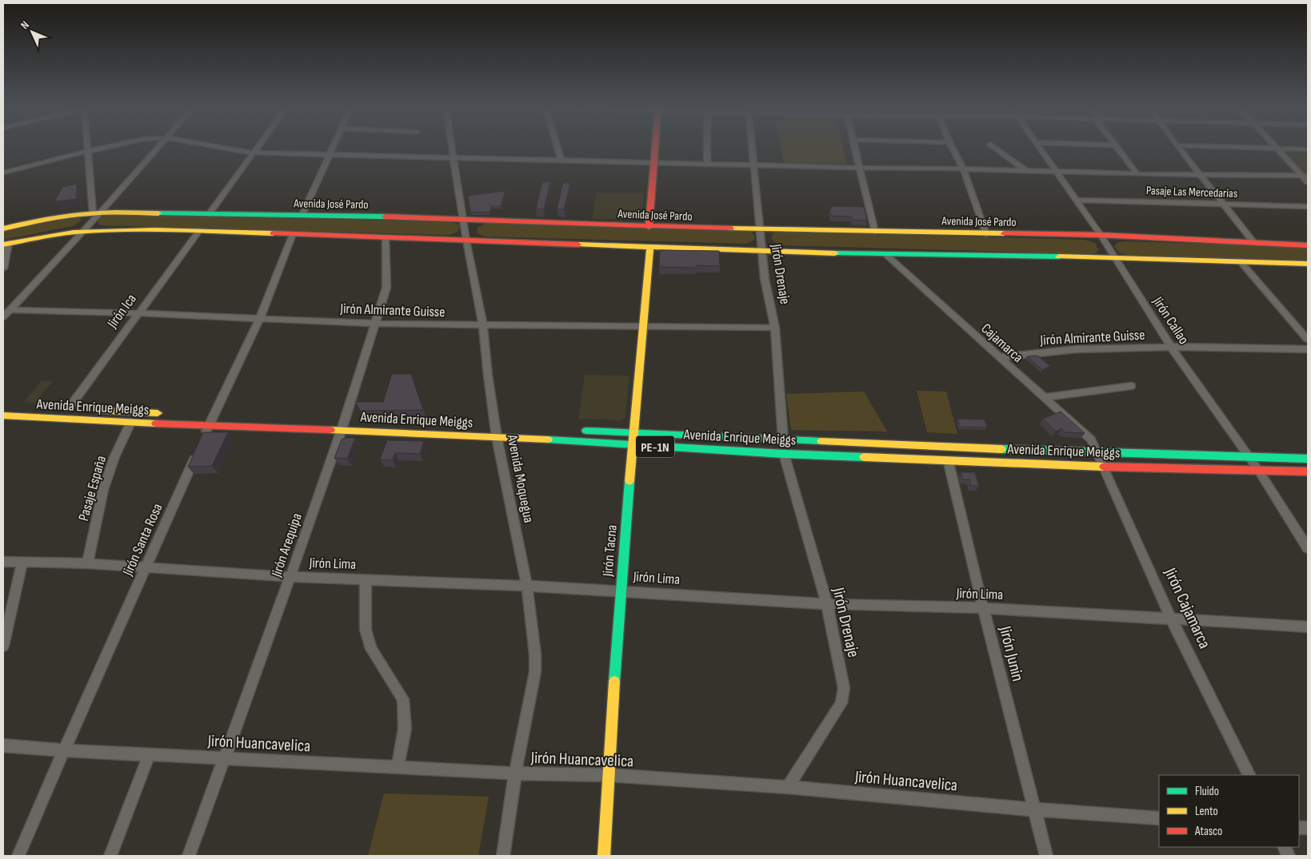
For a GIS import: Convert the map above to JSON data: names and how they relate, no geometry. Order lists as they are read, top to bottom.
{
  "streets": {
    "main road": [
      "Avenida José Pardo",
      "Avenida Enrique Meiggs",
      "PE-1N",
      "Jirón Tacna"
    ],
    "street": [
      "Pasaje Las Mercedarias",
      "Jirón Drenaje",
      "Jirón Almirante Guisse",
      "Jirón Ica",
      "Jirón Callao",
      "Cajamarca",
      "Avenida Moquegua",
      "Pasaje España",
      "Jirón Santa Rosa",
      "Jirón Arequipa",
      "Jirón Lima",
      "Jirón Cajamarca",
      "Jirón Junin",
      "Jirón Huancavelica"
    ]
  },
  "crossings": [
    ["Pasaje Las Mercedarias", "Jirón Callao"],
    ["Avenida José Pardo", "Jirón Drenaje"],
    ["Avenida José Pardo", "Jirón Callao"],
    ["Avenida José Pardo", "Avenida Moquegua"],
    ["Jirón Drenaje", "Jirón Almirante Guisse"],
    ["Jirón Drenaje", "Avenida Enrique Meiggs"],
    ["Jirón Drenaje", "Jirón Lima"],
    ["Jirón Drenaje", "Jirón Huancavelica"],
    ["Jirón Almirante Guisse", "Jirón Ica"],
    ["Jirón Almirante Guisse", "Jirón Callao"],
    ["Jirón Almirante Guisse", "Cajamarca"],
    ["Jirón Almirante Guisse", "Avenida Moquegua"],
    ["Jirón Almirante Guisse", "Jirón Santa Rosa"],
    ["Jirón Almirante Guisse", "Jirón Arequipa"],
    ["Jirón Almirante Guisse", "Jirón Tacna"],
    ["Jirón Ica", "Avenida Enrique Meiggs"],
    ["Jirón Callao", "Avenida Enrique Meiggs"],
    ["Cajamarca", "Avenida Enrique Meiggs"],
    ["Cajamarca", "Jirón Cajamarca"],
    ["Avenida Enrique Meiggs", "Avenida Moquegua"],
    ["Avenida Enrique Meiggs", "Pasaje España"],
    ["Avenida Enrique Meiggs", "Jirón Santa Rosa"],
    ["Avenida Enrique Meiggs", "Jirón Arequipa"],
    ["Avenida Enrique Meiggs", "Jirón Tacna"],
    ["Avenida Enrique Meiggs", "Jirón Cajamarca"],
    ["Avenida Enrique Meiggs", "Jirón Junin"],
    ["Avenida Moquegua", "Jirón Lima"],
    ["Avenida Moquegua", "Jirón Huancavelica"],
    ["Pasaje España", "Jirón Lima"],
    ["Jirón Santa Rosa", "Jirón Lima"],
    ["Jirón Santa Rosa", "Jirón Huancavelica"],
    ["Jirón Arequipa", "Jirón Lima"],
    ["Jirón Arequipa", "Jirón Huancavelica"],
    ["Jirón Tacna", "Jirón Lima"],
    ["Jirón Tacna", "Jirón Huancavelica"],
    ["Jirón Lima", "Jirón Cajamarca"],
    ["Jirón Lima", "Jirón Junin"],
    ["Jirón Junin", "Jirón Huancavelica"]
  ],
  "legend": ["Fluido", "Lento", "Atasco"],
  "north": "top left"
}
